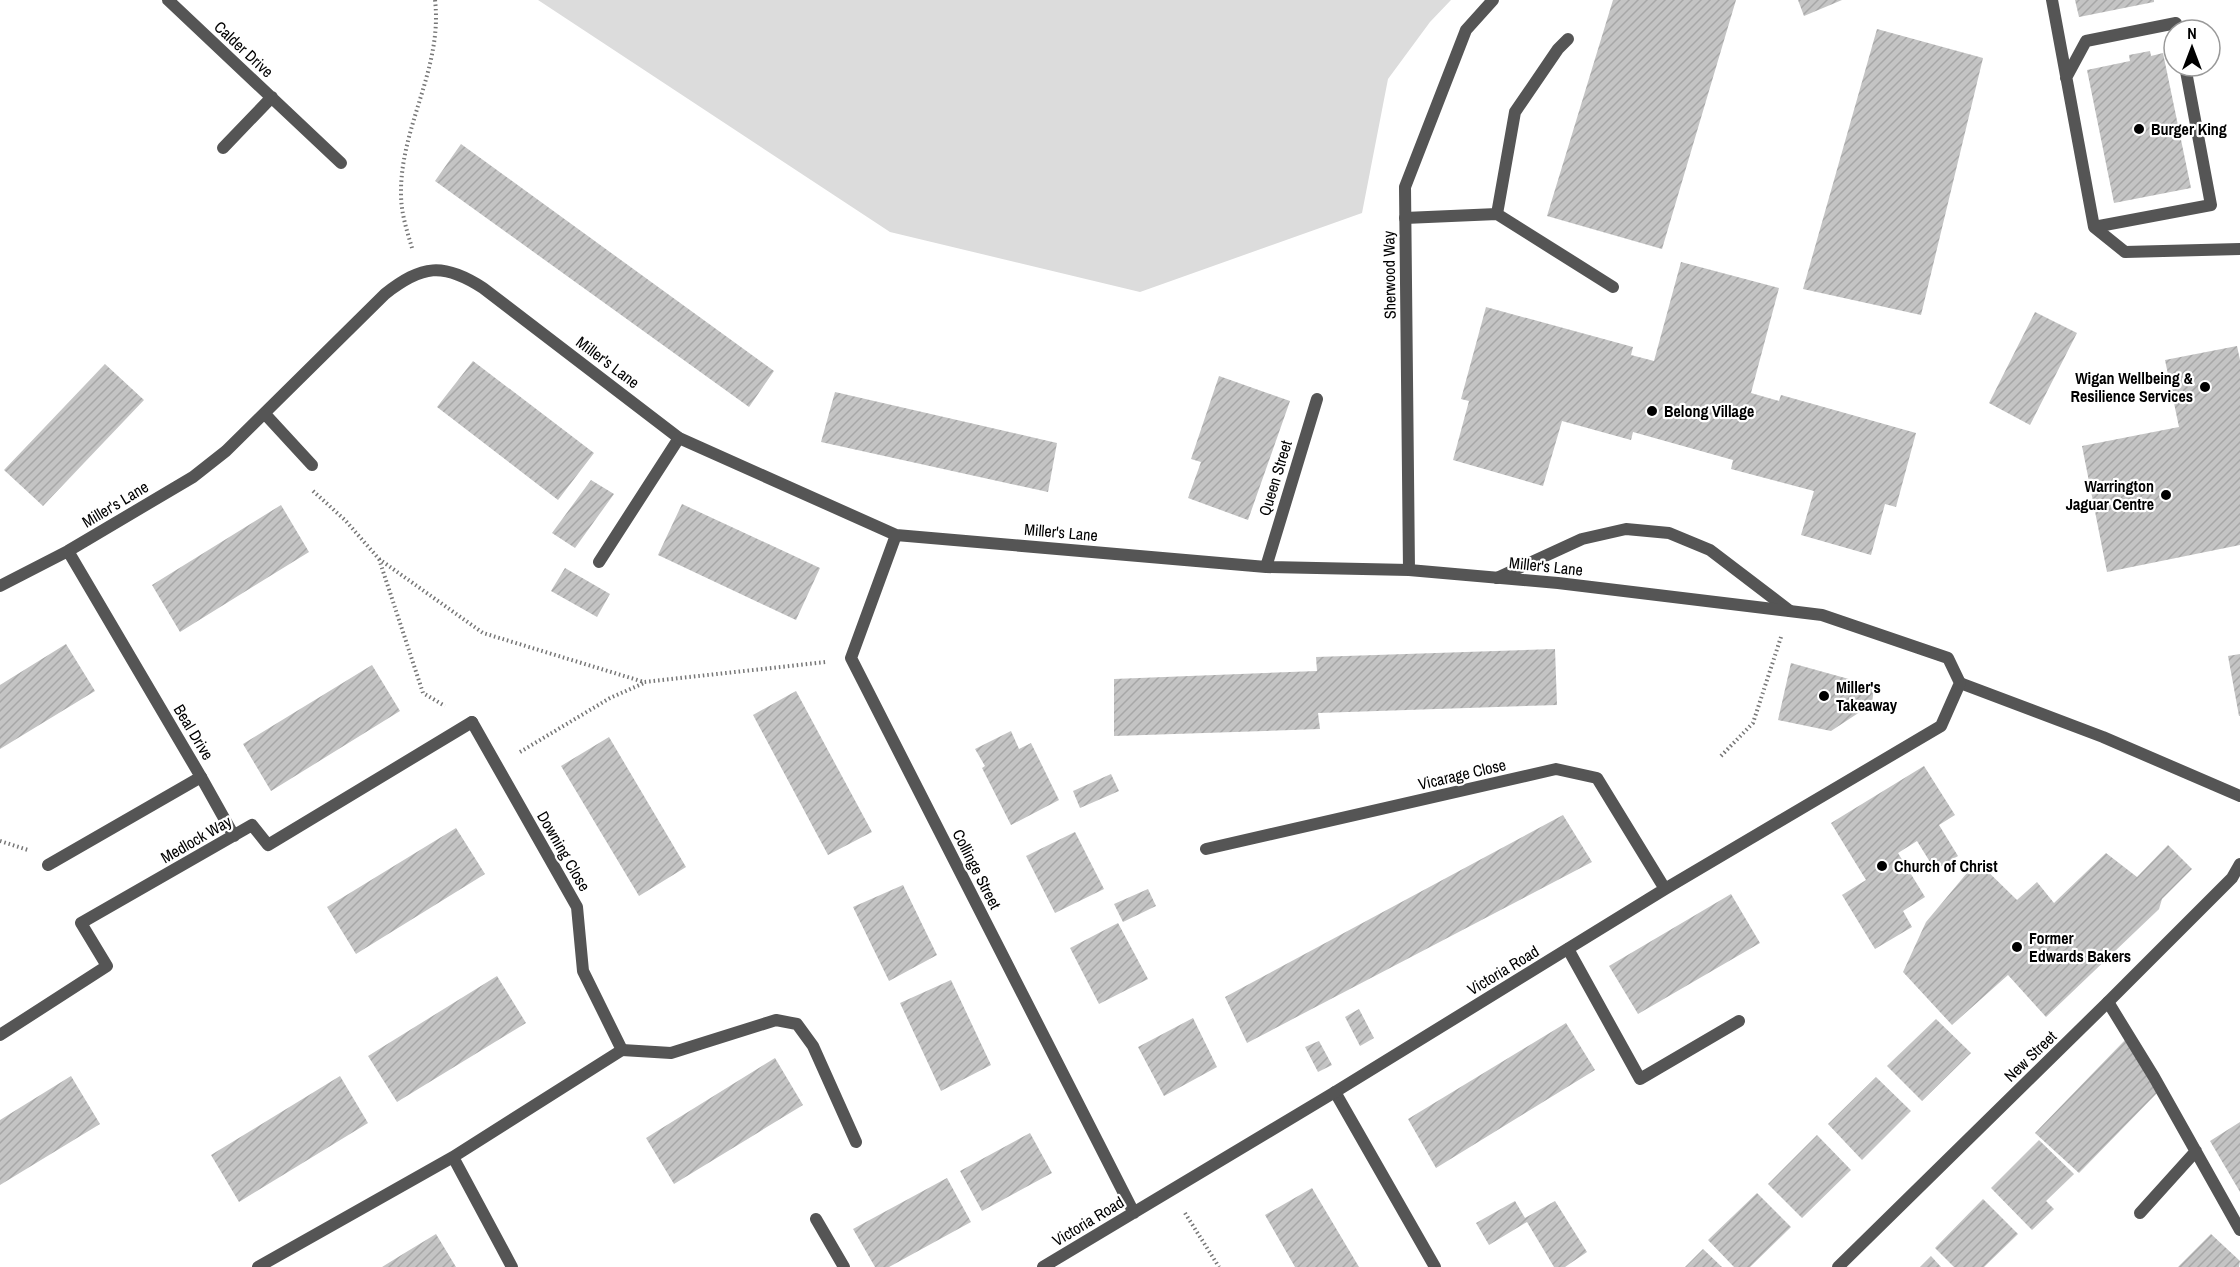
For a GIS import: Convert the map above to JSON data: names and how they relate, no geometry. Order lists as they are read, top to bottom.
{
  "streets": {
    "street": [
      "Calder Drive",
      "Sherwood Way",
      "Miller's Lane",
      "Queen Street",
      "Beal Drive",
      "Vicarage Close",
      "Medlock Way",
      "Downing Close",
      "Collinge Street",
      "Victoria Road",
      "New Street"
    ]
  },
  "crossings": [
    ["Sherwood Way", "Miller's Lane"],
    ["Miller's Lane", "Queen Street"],
    ["Miller's Lane", "Beal Drive"],
    ["Miller's Lane", "Victoria Road"],
    ["Vicarage Close", "Victoria Road"],
    ["Medlock Way", "Downing Close"],
    ["Collinge Street", "Victoria Road"]
  ],
  "places": [
    "Burger King",
    "Wigan Wellbeing & Resilience Services",
    "Belong Village",
    "Warrington Jaguar Centre",
    "Miller's Takeaway",
    "Church of Christ",
    "Former Edwards Bakers"
  ],
  "north": "top"
}
